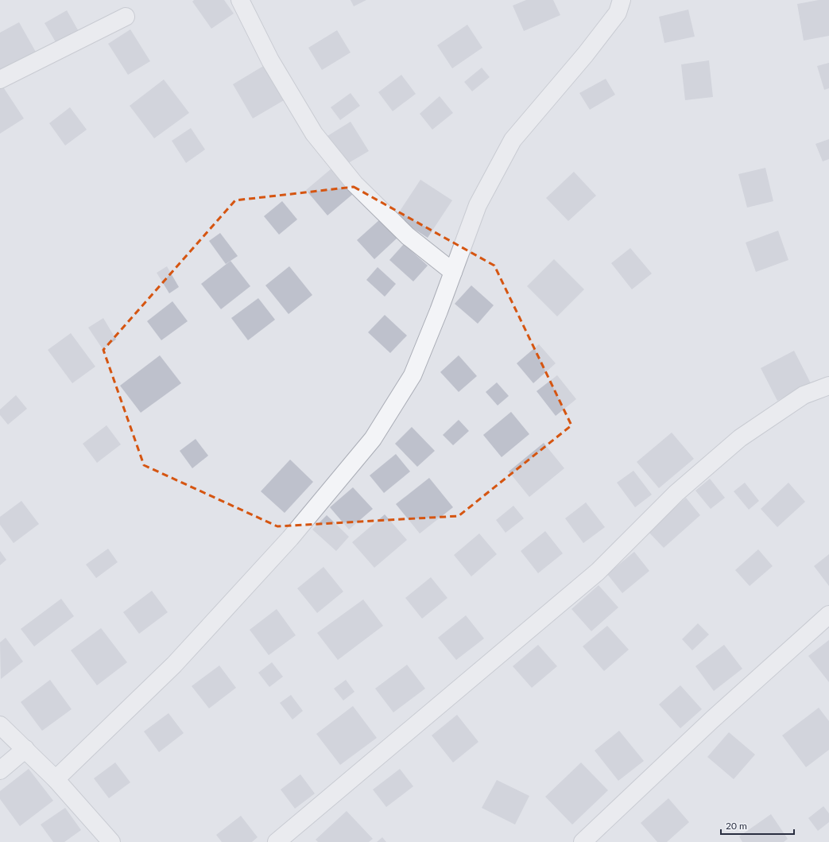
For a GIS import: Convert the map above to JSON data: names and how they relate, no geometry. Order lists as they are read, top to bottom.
{
  "scale_bar": "20 m"
}
